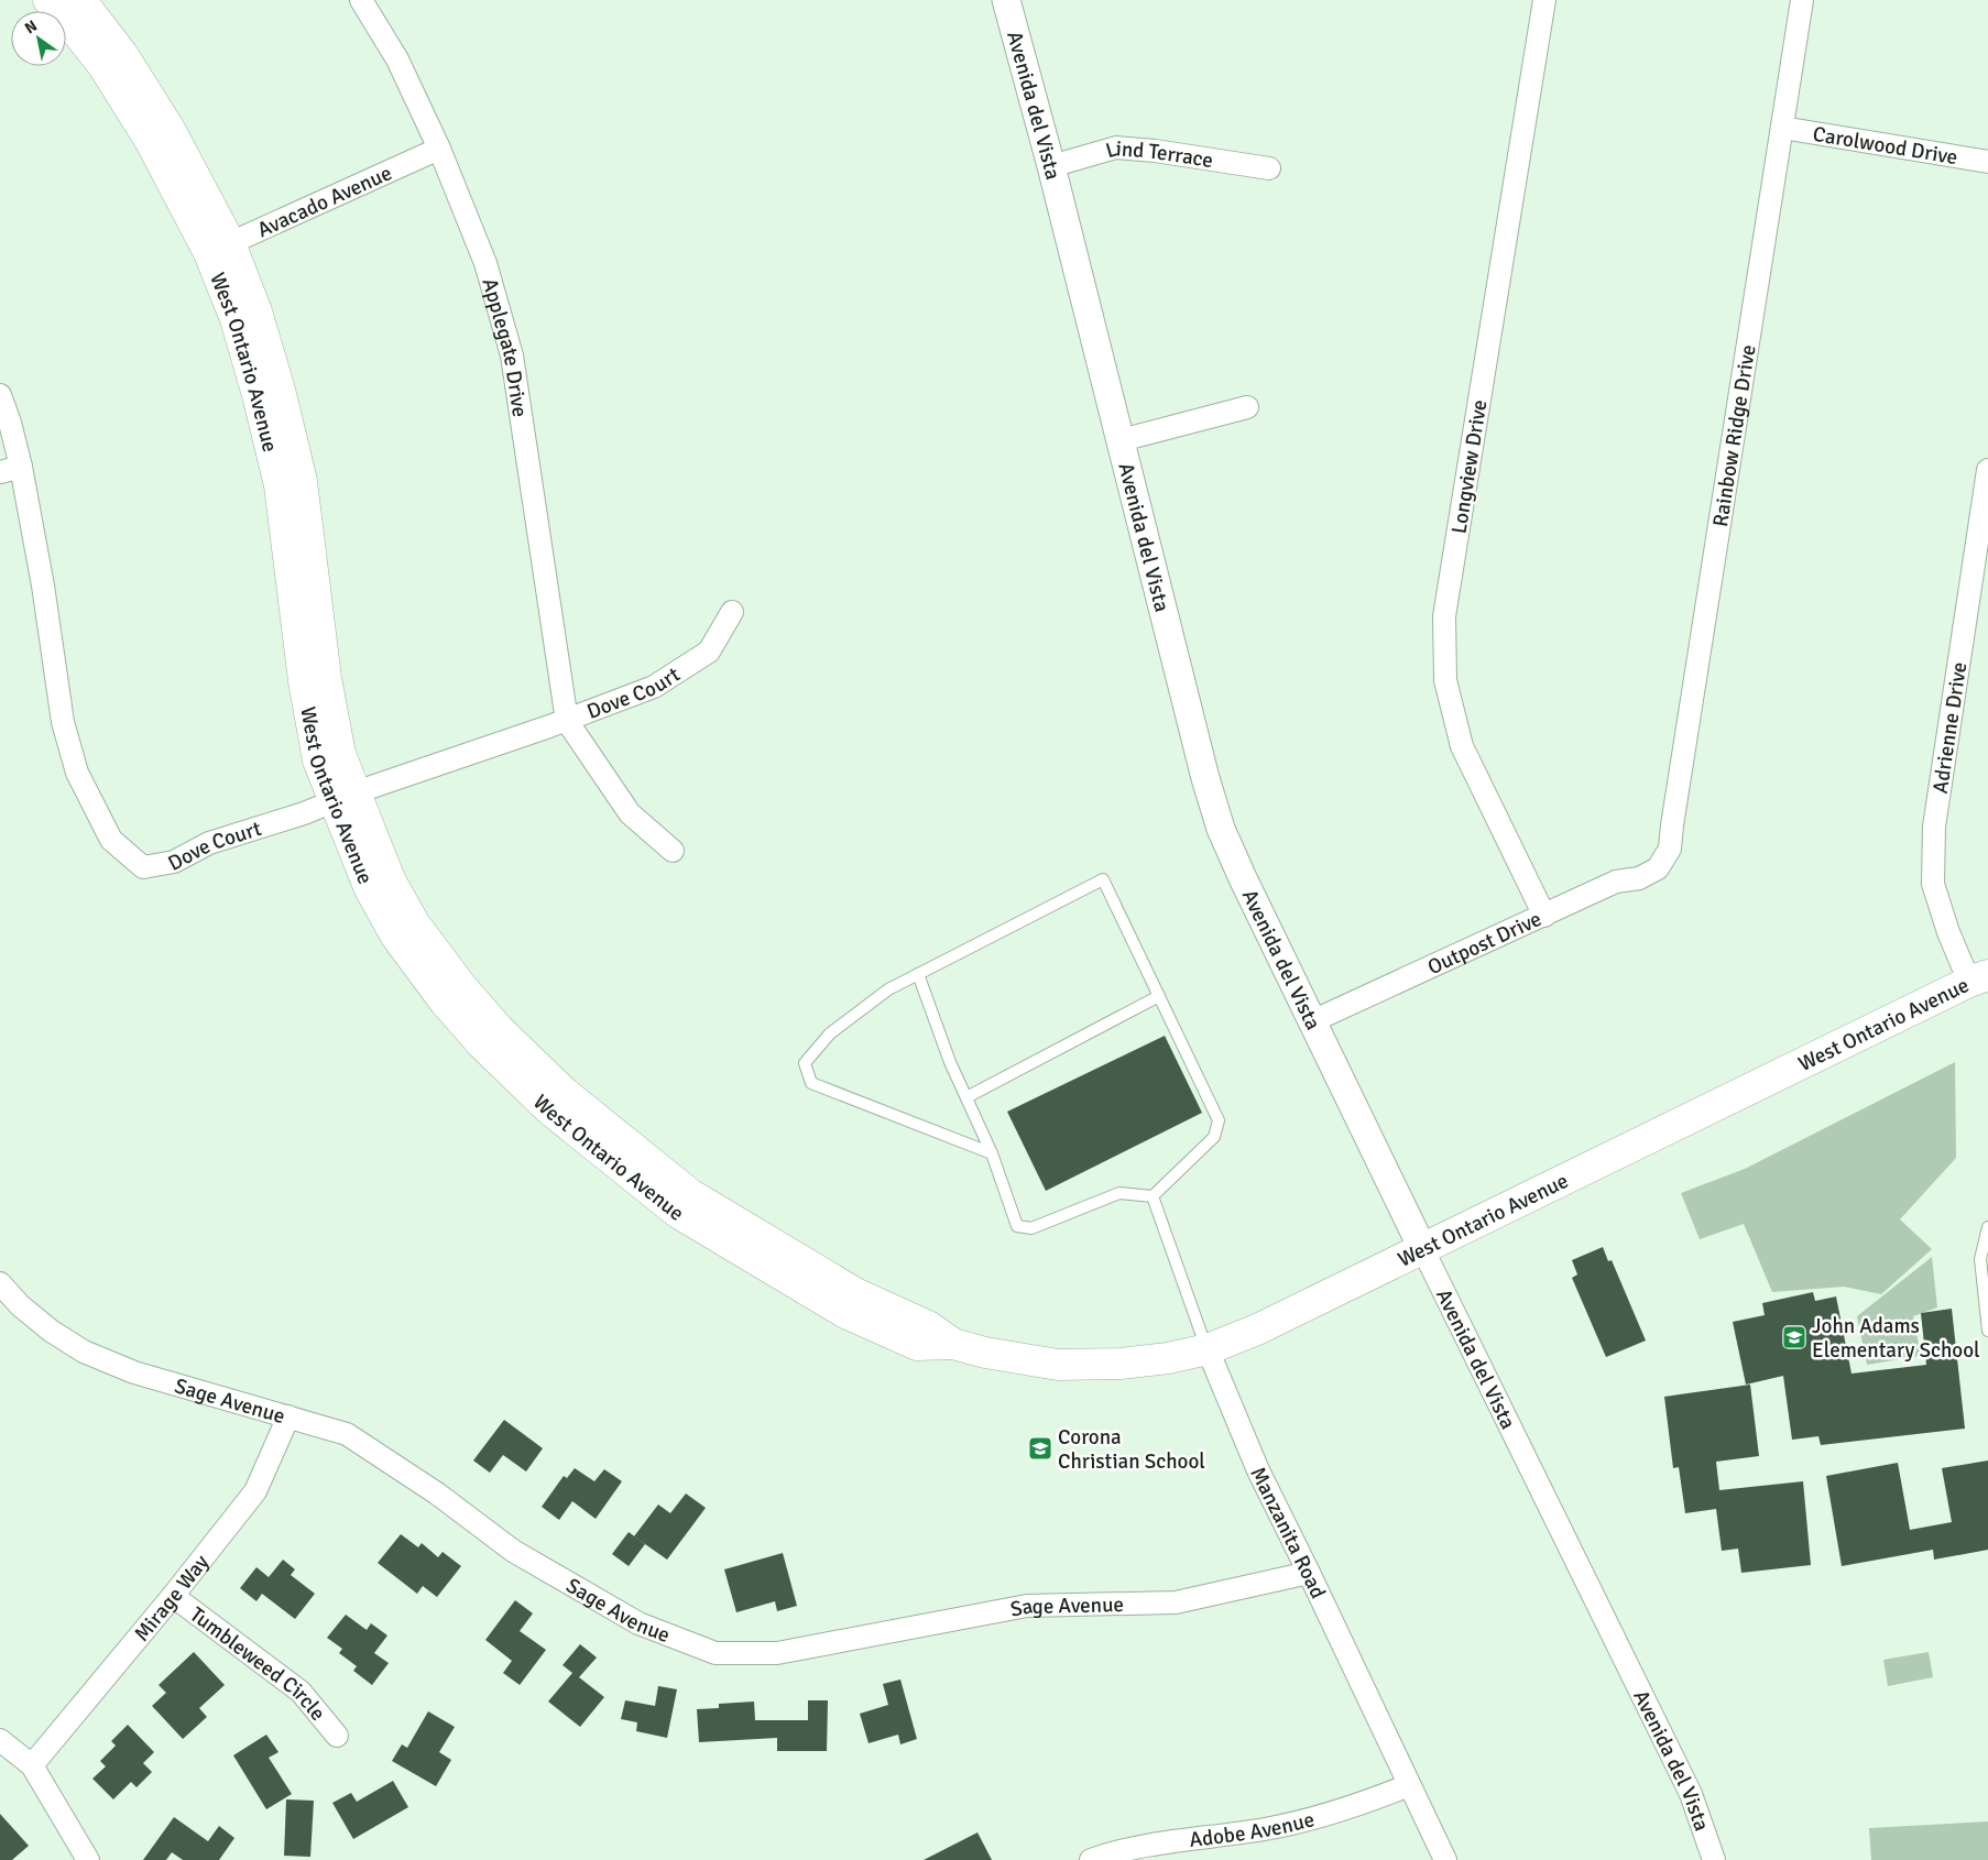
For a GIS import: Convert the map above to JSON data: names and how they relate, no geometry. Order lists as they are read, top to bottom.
{
  "streets": {
    "main road": ["West Ontario Avenue"],
    "street": [
      "Avenida del Vista",
      "Carolwood Drive",
      "Lind Terrace",
      "Avacado Avenue",
      "Applegate Drive",
      "Rainbow Ridge Drive",
      "Longview Drive",
      "Dove Court",
      "Adrienne Drive",
      "Outpost Drive",
      "Sage Avenue",
      "Manzanita Road",
      "Mirage Way",
      "Tumbleweed Circle",
      "Adobe Avenue"
    ]
  },
  "crossings": [
    ["Avenida del Vista", "Lind Terrace"],
    ["Avenida del Vista", "West Ontario Avenue"],
    ["Avenida del Vista", "Outpost Drive"],
    ["Carolwood Drive", "Rainbow Ridge Drive"],
    ["Avacado Avenue", "Applegate Drive"],
    ["Avacado Avenue", "West Ontario Avenue"],
    ["Applegate Drive", "Dove Court"],
    ["West Ontario Avenue", "Dove Court"],
    ["West Ontario Avenue", "Adrienne Drive"],
    ["West Ontario Avenue", "Manzanita Road"],
    ["Rainbow Ridge Drive", "Outpost Drive"],
    ["Longview Drive", "Outpost Drive"],
    ["Sage Avenue", "Manzanita Road"],
    ["Sage Avenue", "Mirage Way"],
    ["Manzanita Road", "Adobe Avenue"],
    ["Mirage Way", "Tumbleweed Circle"]
  ],
  "places": {
    "school or university": ["John Adams Elementary School", "Corona Christian School"]
  },
  "north": "top left"
}
